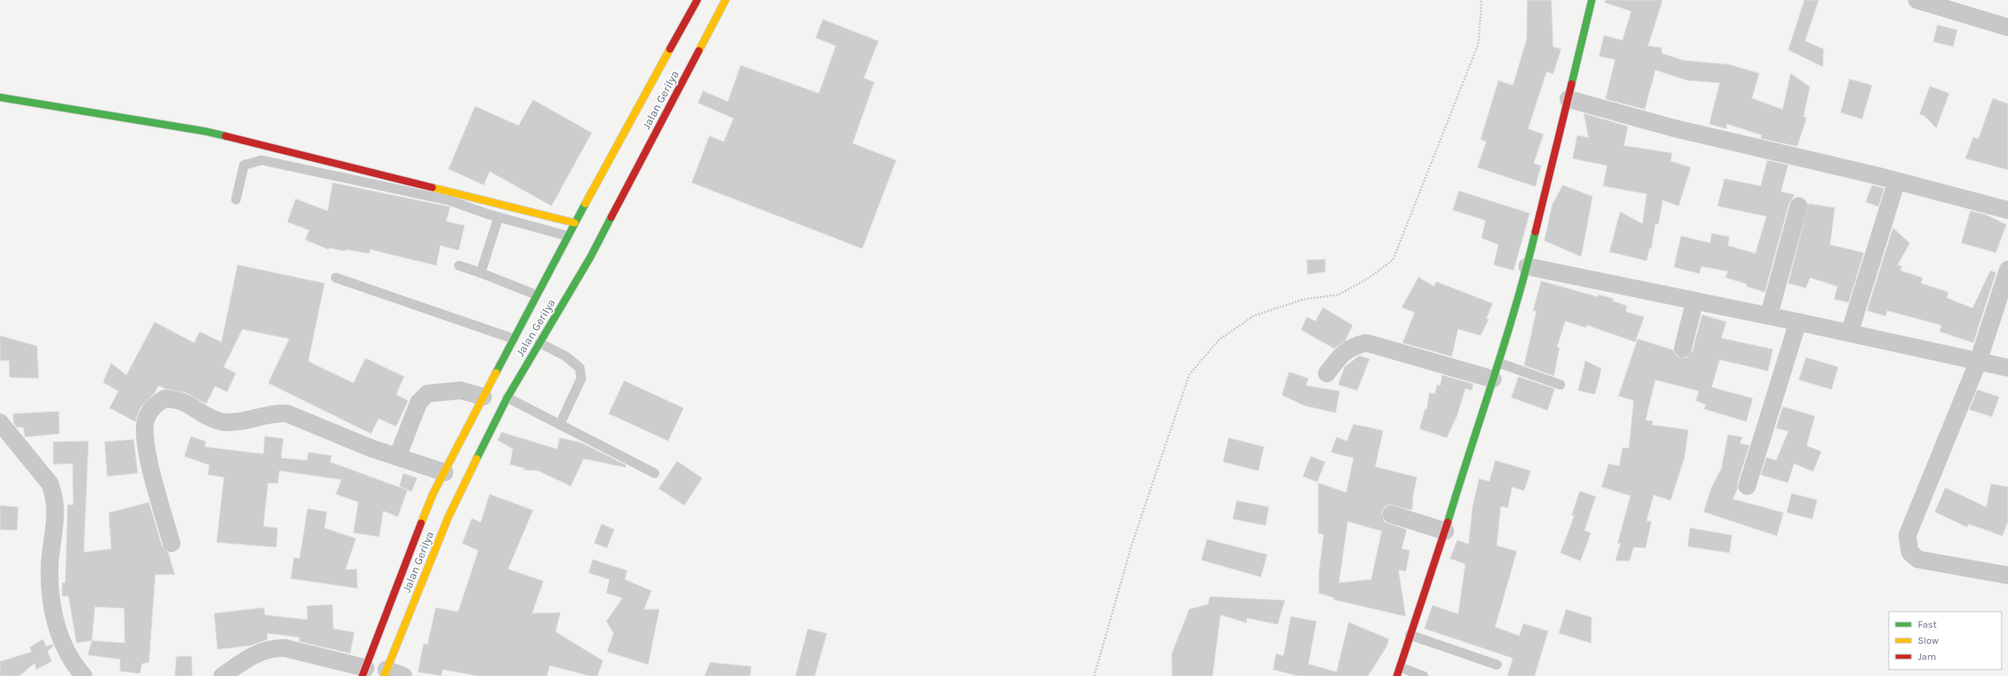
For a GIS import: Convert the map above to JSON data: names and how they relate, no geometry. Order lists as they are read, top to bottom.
{
  "streets": {
    "main road": ["Jalan Gerilya"]
  },
  "legend": ["Fast", "Slow", "Jam"]
}
